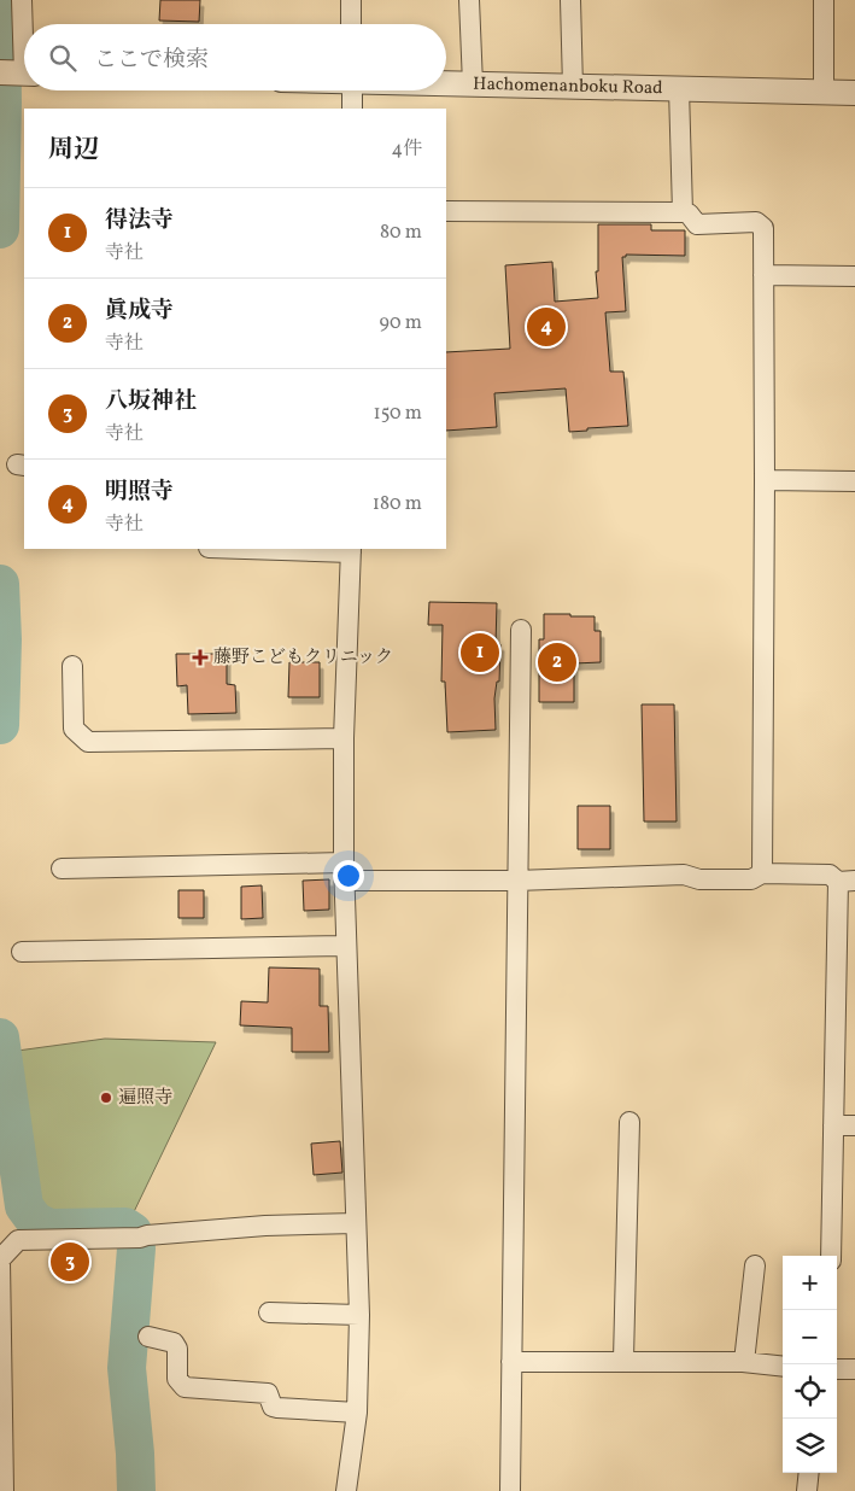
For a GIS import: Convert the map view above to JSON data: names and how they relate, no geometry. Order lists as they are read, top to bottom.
{
  "streets": {
    "street": ["Hachomenanboku Road"]
  },
  "places": {
    "health": ["藤野こどもクリニック"],
    "other": ["遍照寺"]
  },
  "page": {
    "search": "ここで検索",
    "heading": ["周辺", "4件"],
    "list": [
      {
        "mark": "1",
        "name": "得法寺",
        "note": "寺社",
        "value": "80 m"
      },
      {
        "mark": "2",
        "name": "眞成寺",
        "note": "寺社",
        "value": "90 m"
      },
      {
        "mark": "3",
        "name": "八坂神社",
        "note": "寺社",
        "value": "150 m"
      },
      {
        "mark": "4",
        "name": "明照寺",
        "note": "寺社",
        "value": "180 m"
      }
    ],
    "pins": [
      "4",
      "1",
      "2",
      "3"
    ],
    "map_buttons": ["+", "−"]
  }
}
